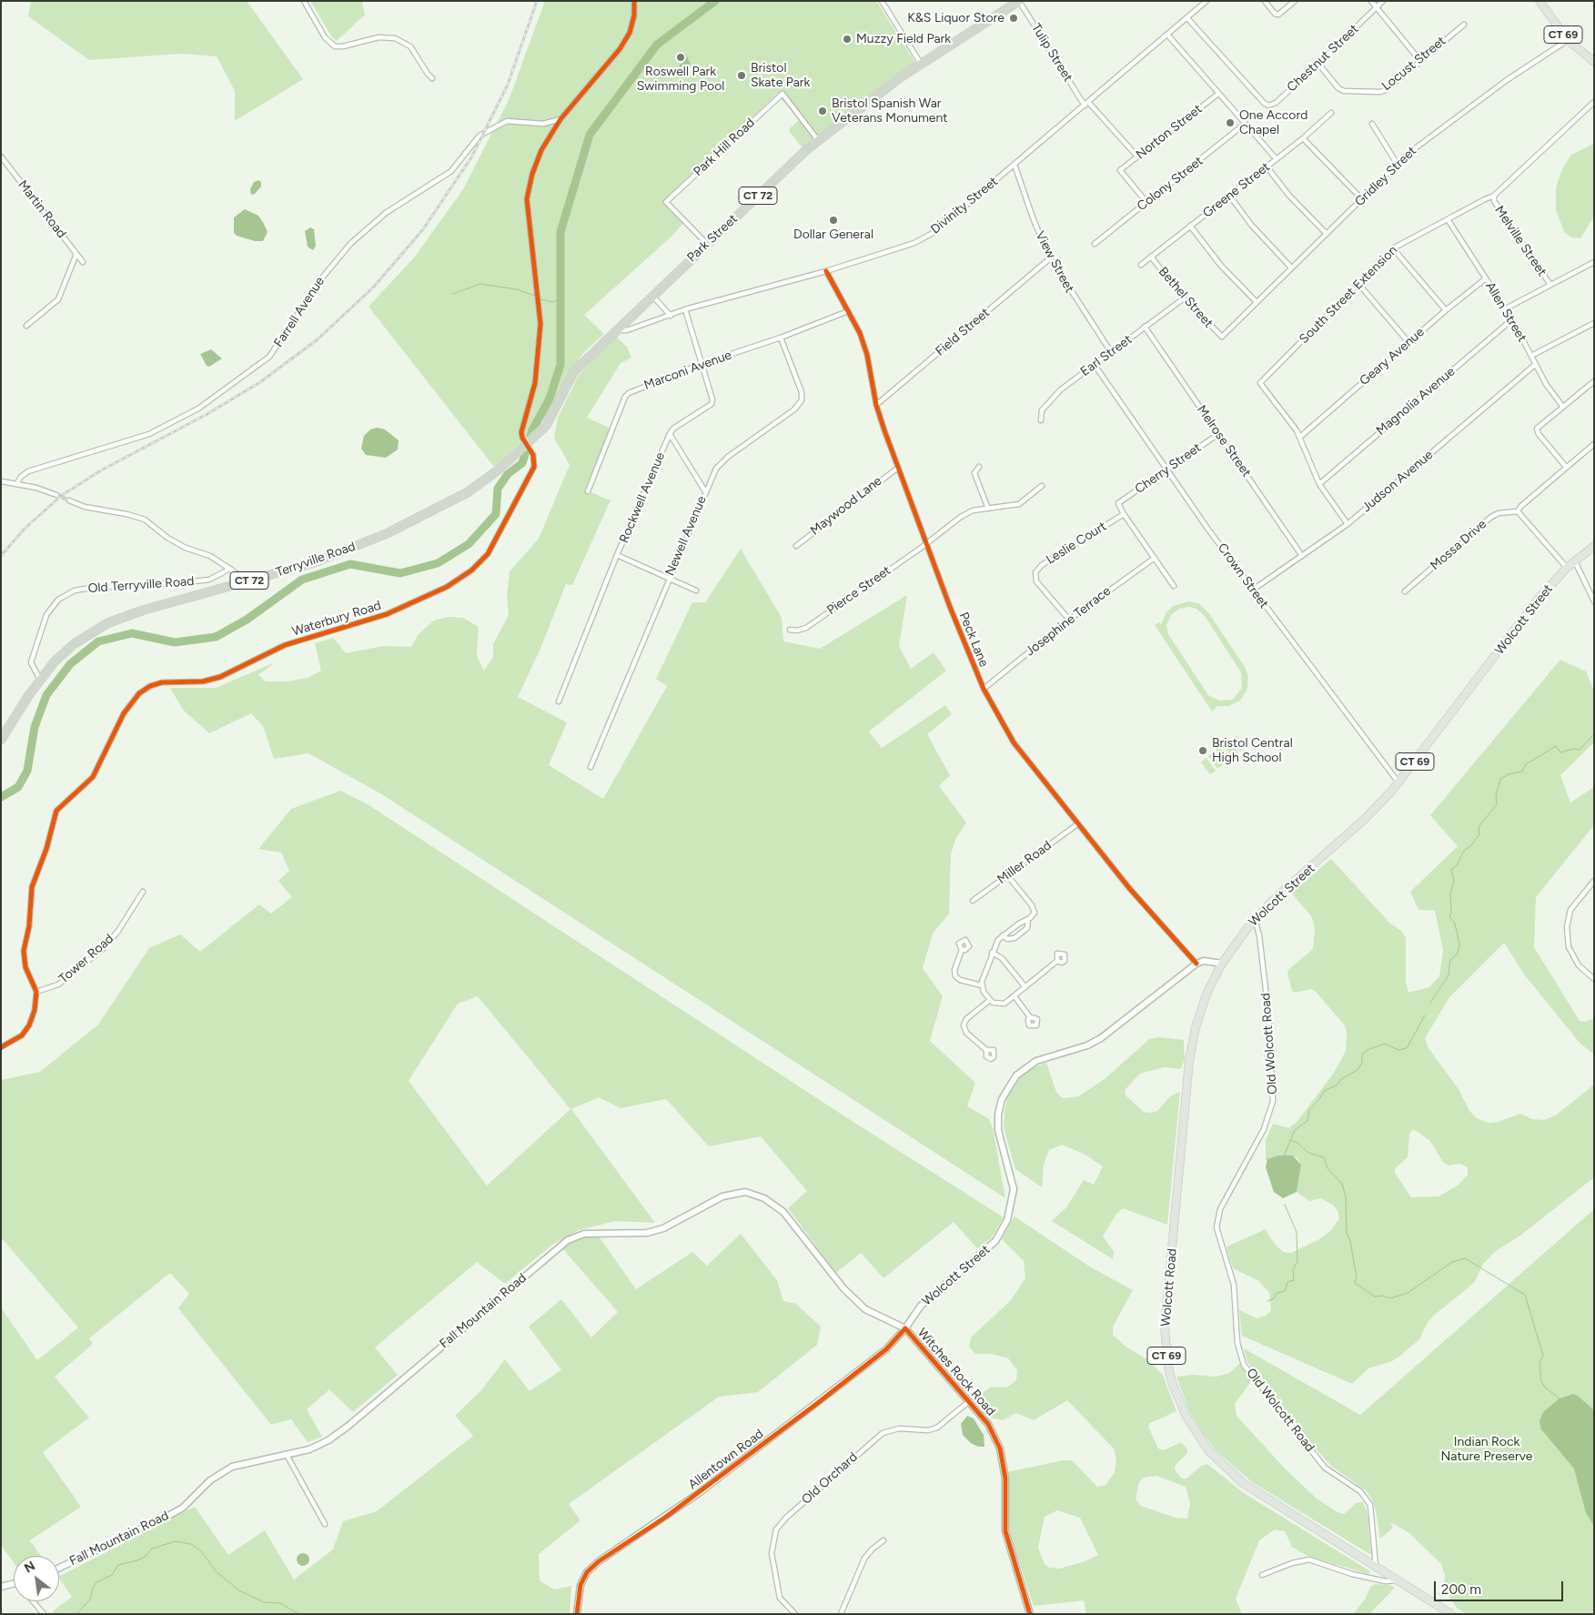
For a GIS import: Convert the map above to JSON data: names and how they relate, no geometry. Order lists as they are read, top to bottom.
{
  "streets": {
    "highway": ["CT 72", "Park Street", "Terryville Road"],
    "main road": [
      "CT 69",
      "Wolcott Street",
      "Wolcott Road",
      "Fall Mountain Road",
      "Witches Rock Road",
      "Allentown Road"
    ],
    "street": [
      "Tulip Street",
      "Chestnut Street",
      "Locust Street",
      "Norton Street",
      "Park Hill Road",
      "Gridley Street",
      "Colony Street",
      "Greene Street",
      "Divinity Street",
      "Martin Road",
      "Melville Street",
      "View Street",
      "South Street Extension",
      "Bethel Street",
      "Farrell Avenue",
      "Allen Street",
      "Field Street",
      "Earl Street",
      "Geary Avenue",
      "Marconi Avenue",
      "Magnolia Avenue",
      "Melrose Street",
      "Cherry Street",
      "Judson Avenue",
      "Rockwell Avenue",
      "Maywood Lane",
      "Newell Avenue",
      "Leslie Court",
      "Mossa Drive",
      "Crown Street",
      "Old Terryville Road",
      "Pierce Street",
      "Waterbury Road",
      "Josephine Terrace",
      "Peck Lane",
      "Miller Road",
      "Tower Road",
      "Old Wolcott Road",
      "Old Orchard"
    ]
  },
  "crossings": [
    ["CT 69", "Gridley Street"],
    ["Tulip Street", "Norton Street"],
    ["Tulip Street", "Divinity Street"],
    ["Tulip Street", "Park Street"],
    ["Chestnut Street", "Locust Street"],
    ["Chestnut Street", "Divinity Street"],
    ["Norton Street", "Colony Street"],
    ["Park Hill Road", "Park Street"],
    ["Gridley Street", "Bethel Street"],
    ["Greene Street", "Bethel Street"],
    ["Divinity Street", "Park Street"],
    ["Divinity Street", "View Street"],
    ["Divinity Street", "Rockwell Avenue"],
    ["Divinity Street", "Peck Lane"],
    ["Park Street", "Terryville Road"],
    ["Park Street", "Waterbury Road"],
    ["Melville Street", "South Street Extension"],
    ["View Street", "Field Street"],
    ["View Street", "Earl Street"],
    ["South Street Extension", "Allen Street"],
    ["South Street Extension", "Geary Avenue"],
    ["Bethel Street", "Earl Street"],
    ["Allen Street", "Geary Avenue"],
    ["Allen Street", "Magnolia Avenue"],
    ["Allen Street", "Judson Avenue"],
    ["Field Street", "Peck Lane"],
    ["Earl Street", "Melrose Street"],
    ["Earl Street", "Crown Street"],
    ["Marconi Avenue", "Rockwell Avenue"],
    ["Marconi Avenue", "Newell Avenue"],
    ["Marconi Avenue", "Peck Lane"],
    ["Melrose Street", "Cherry Street"],
    ["Melrose Street", "Judson Avenue"],
    ["Cherry Street", "Leslie Court"],
    ["Cherry Street", "Crown Street"],
    ["Judson Avenue", "Crown Street"],
    ["Maywood Lane", "Peck Lane"],
    ["Leslie Court", "Josephine Terrace"],
    ["Terryville Road", "Old Terryville Road"],
    ["Terryville Road", "Waterbury Road"],
    ["Crown Street", "Wolcott Street"],
    ["Pierce Street", "Peck Lane"],
    ["Waterbury Road", "Tower Road"],
    ["Wolcott Street", "Peck Lane"],
    ["Wolcott Street", "Old Wolcott Road"],
    ["Wolcott Street", "Wolcott Road"],
    ["Wolcott Street", "Fall Mountain Road"],
    ["Wolcott Street", "Witches Rock Road"],
    ["Wolcott Street", "Allentown Road"],
    ["Josephine Terrace", "Peck Lane"],
    ["Peck Lane", "Miller Road"],
    ["Old Wolcott Road", "Wolcott Road"],
    ["Fall Mountain Road", "Witches Rock Road"],
    ["Fall Mountain Road", "Allentown Road"],
    ["Witches Rock Road", "Allentown Road"],
    ["Witches Rock Road", "Old Orchard"]
  ],
  "parks": ["Indian Rock Nature Preserve"],
  "places": [
    "K&S Liquor Store",
    "Muzzy Field Park",
    "Roswell Park Swimming Pool",
    "Bristol Skate Park",
    "Bristol Spanish War Veterans Monument",
    "One Accord Chapel",
    "Dollar General",
    "Bristol Central High School"
  ],
  "scale_bar": "200 m",
  "north": "top left"
}
